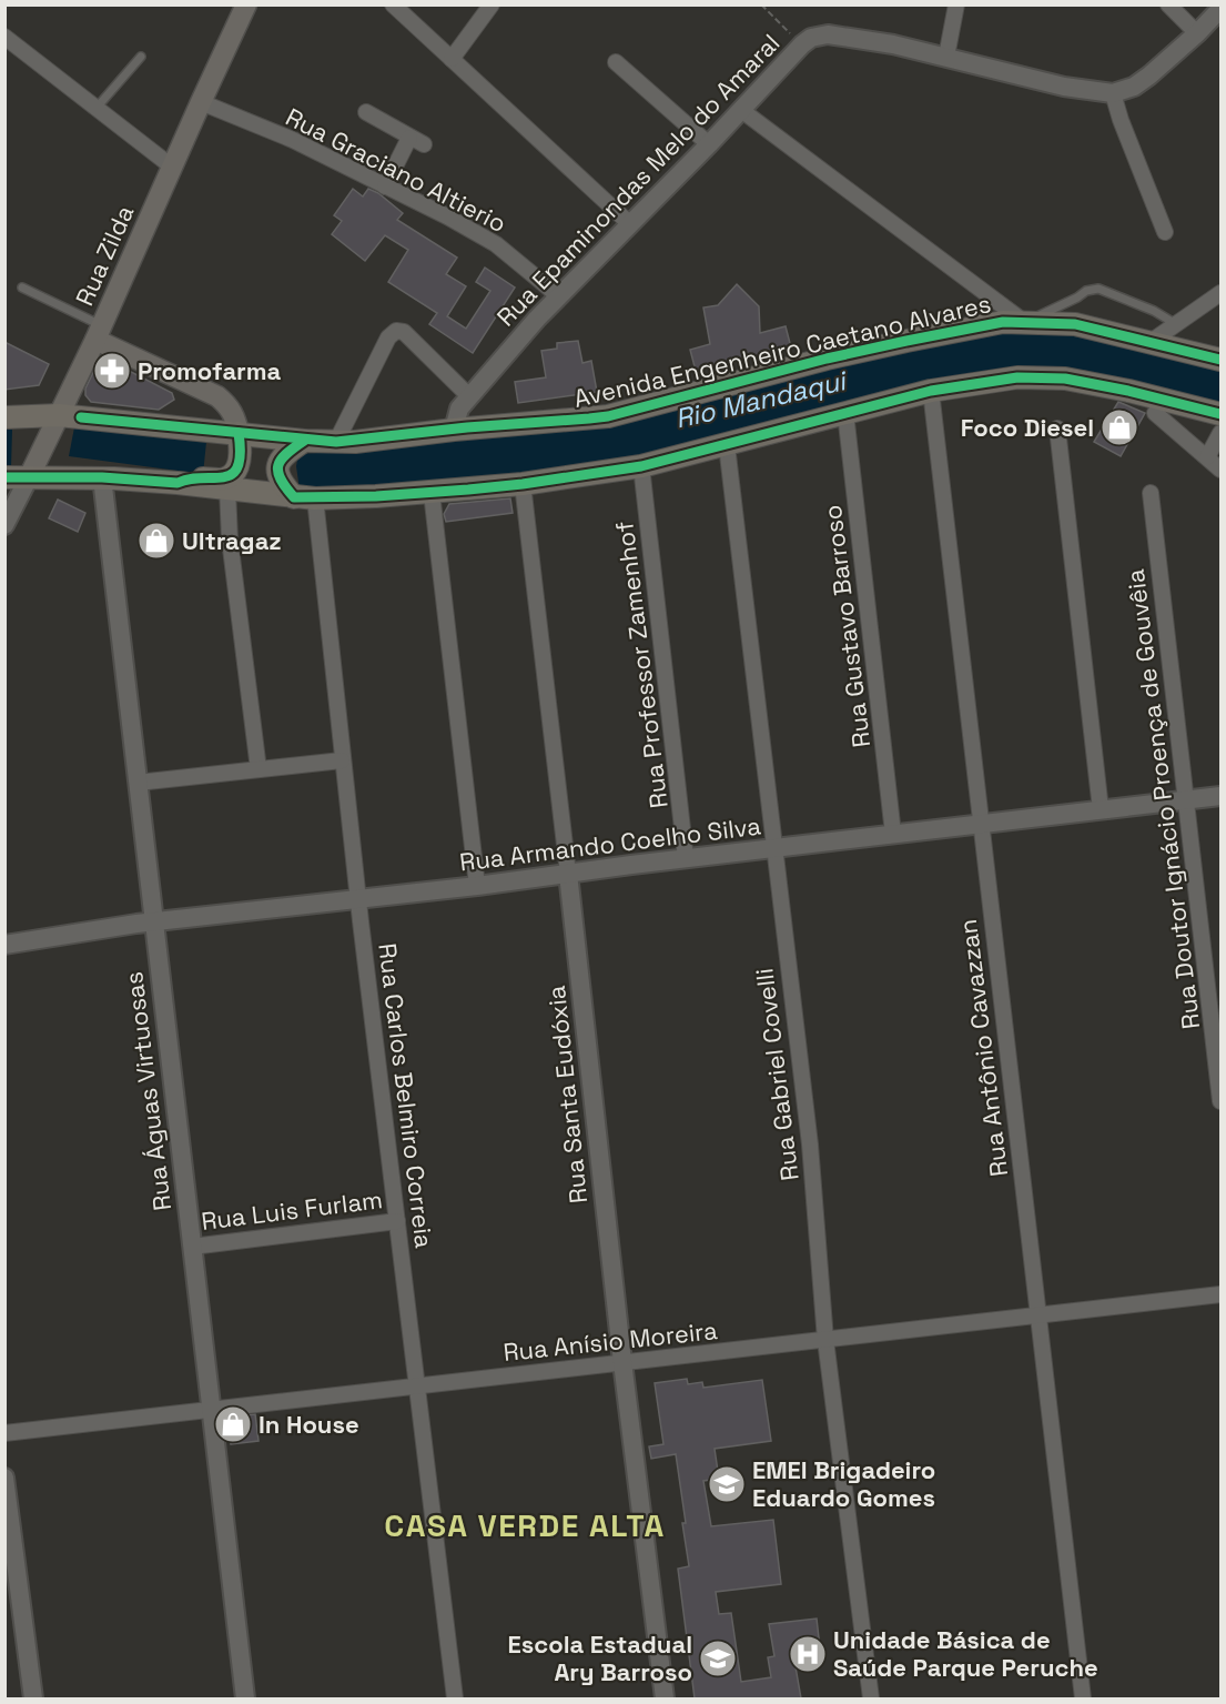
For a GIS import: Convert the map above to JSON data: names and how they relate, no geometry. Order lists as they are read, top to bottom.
{
  "streets": {
    "main road": ["Rua Zilda", "Avenida Engenheiro Caetano Alvares"],
    "street": [
      "Rua Graciano Altierio",
      "Rua Epaminondas Melo do Amaral",
      "Rua Gustavo Barroso",
      "Rua Professor Zamenhof",
      "Rua Doutor Ignácio Proença de Gouvêia",
      "Rua Armando Coelho Silva",
      "Rua Antônio Cavazzan",
      "Rua Gabriel Covelli",
      "Rua Águas Virtuosas",
      "Rua Santa Eudóxia",
      "Rua Carlos Belmiro Correia",
      "Rua Luis Furlam",
      "Rua Anísio Moreira"
    ]
  },
  "crossings": [
    ["Rua Graciano Altierio", "Rua Epaminondas Melo do Amaral"],
    ["Rua Graciano Altierio", "Rua Zilda"],
    ["Rua Epaminondas Melo do Amaral", "Avenida Engenheiro Caetano Alvares"],
    ["Rua Zilda", "Avenida Engenheiro Caetano Alvares"],
    ["Rua Gustavo Barroso", "Rua Armando Coelho Silva"],
    ["Rua Professor Zamenhof", "Rua Armando Coelho Silva"],
    ["Rua Doutor Ignácio Proença de Gouvêia", "Rua Armando Coelho Silva"],
    ["Rua Armando Coelho Silva", "Rua Antônio Cavazzan"],
    ["Rua Armando Coelho Silva", "Rua Gabriel Covelli"],
    ["Rua Armando Coelho Silva", "Rua Águas Virtuosas"],
    ["Rua Armando Coelho Silva", "Rua Santa Eudóxia"],
    ["Rua Armando Coelho Silva", "Rua Carlos Belmiro Correia"],
    ["Rua Antônio Cavazzan", "Rua Anísio Moreira"],
    ["Rua Gabriel Covelli", "Rua Anísio Moreira"],
    ["Rua Águas Virtuosas", "Rua Luis Furlam"],
    ["Rua Águas Virtuosas", "Rua Anísio Moreira"],
    ["Rua Santa Eudóxia", "Rua Anísio Moreira"],
    ["Rua Carlos Belmiro Correia", "Rua Luis Furlam"],
    ["Rua Carlos Belmiro Correia", "Rua Anísio Moreira"]
  ],
  "districts": ["CASA VERDE ALTA"],
  "water": ["Rio Mandaqui"],
  "places": {
    "pharmacy": ["Promofarma"],
    "shop": ["Foco Diesel", "Ultragaz", "In House"],
    "school or university": ["EMEI Brigadeiro Eduardo Gomes", "Escola Estadual Ary Barroso"],
    "hospital": ["Unidade Básica de Saúde Parque Peruche"]
  }
}
